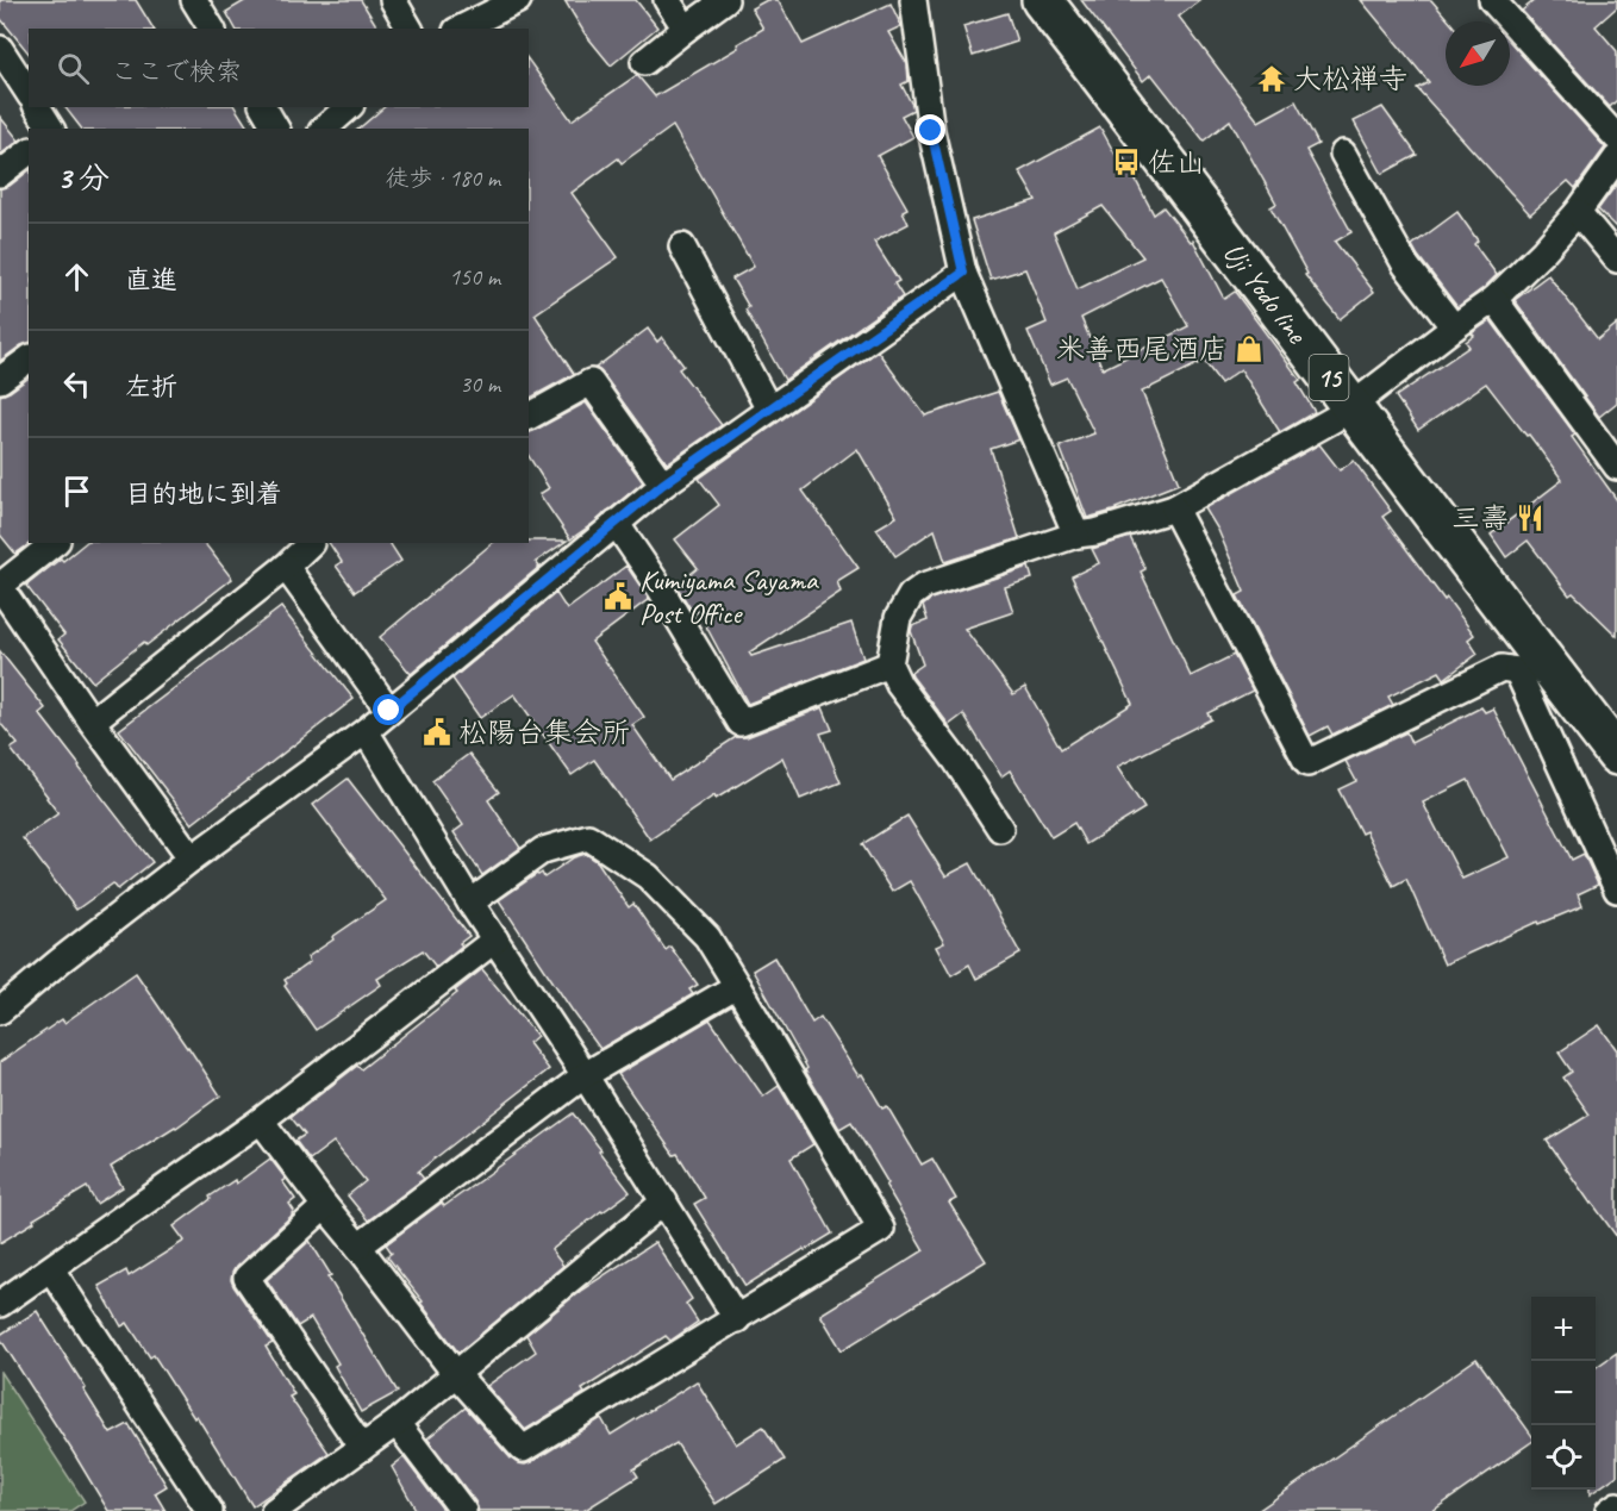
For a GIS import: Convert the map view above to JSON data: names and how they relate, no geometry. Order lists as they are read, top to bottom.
{
  "streets": {
    "main road": ["Uji Yodo line", "15"]
  },
  "places": {
    "temple": ["大松禅寺"],
    "bus stop": ["佐山"],
    "shop": ["米善西尾酒店"],
    "restaurant": ["三壽"],
    "public building": ["Kumiyama Sayama Post Office", "松陽台集会所"]
  },
  "north": "bottom left",
  "page": {
    "search": "ここで検索",
    "heading": ["3 分", "徒歩 · 180 m"],
    "list": [
      ["直進", "150 m"],
      ["左折", "30 m"],
      "目的地に到着"
    ],
    "map_buttons": ["+", "−"]
  }
}
